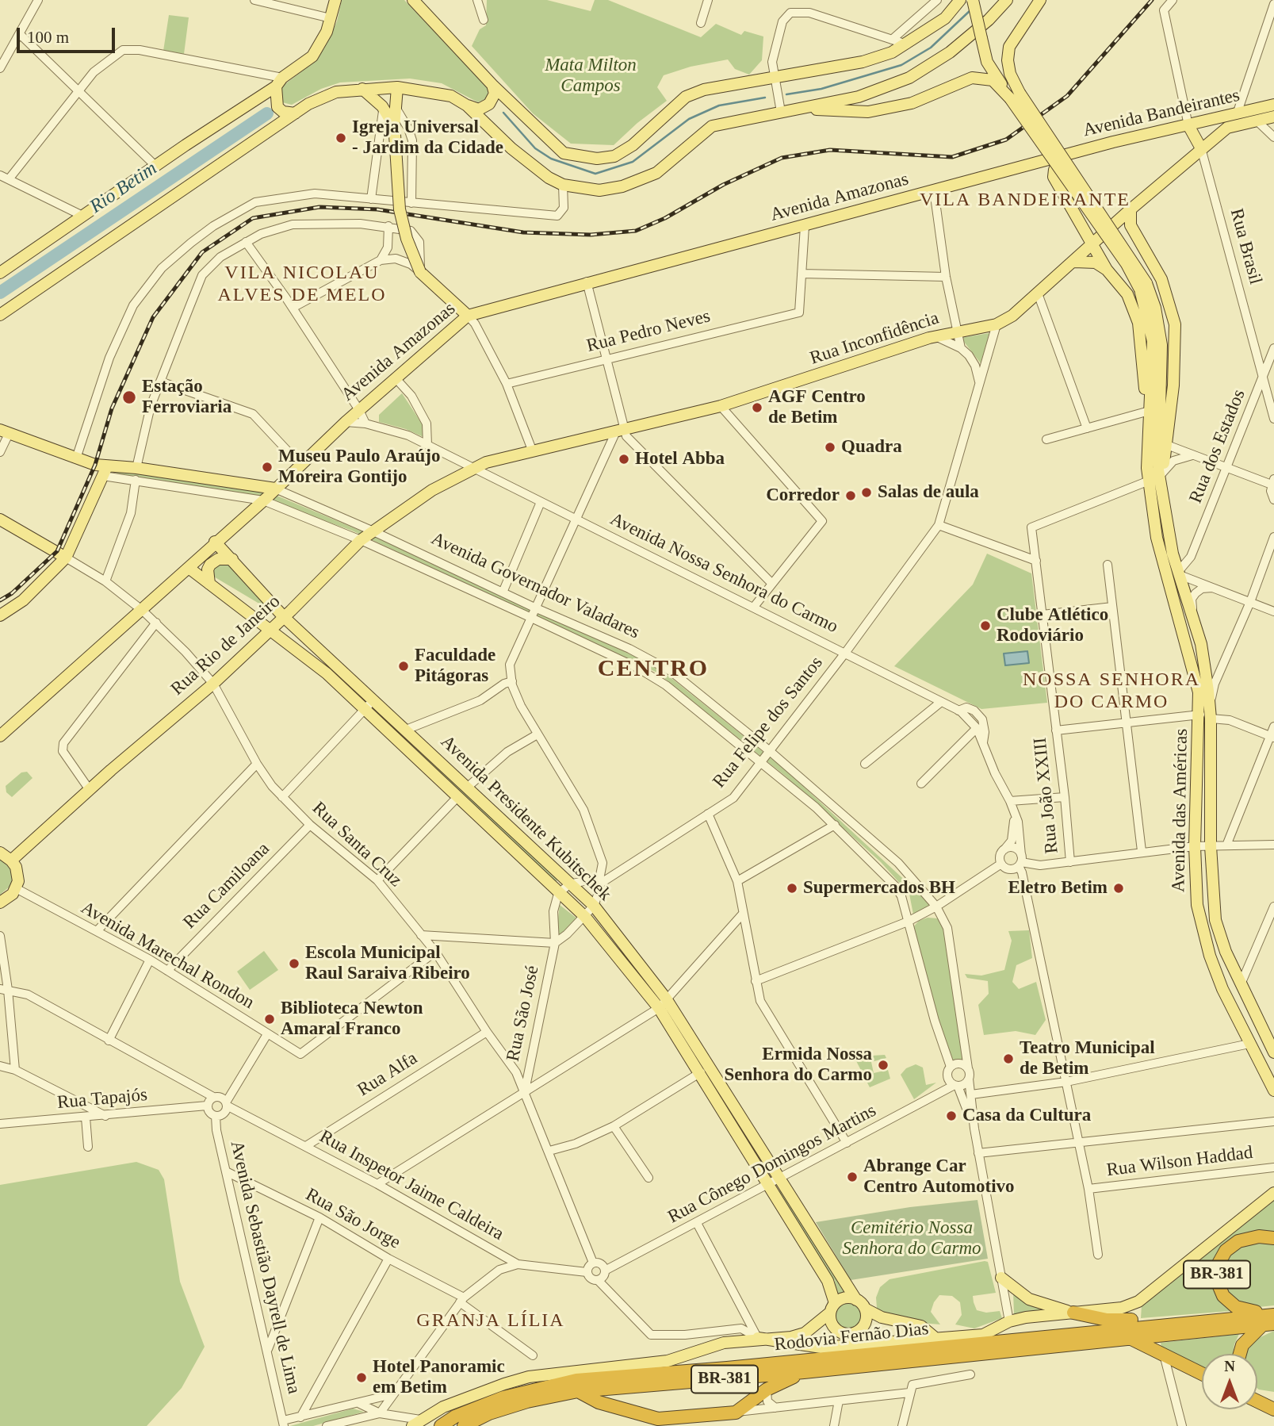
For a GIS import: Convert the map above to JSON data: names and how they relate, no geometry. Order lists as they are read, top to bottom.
{
  "streets": {
    "highway": ["BR-381", "Rodovia Fernão Dias"],
    "main road": [
      "Avenida Bandeirantes",
      "Avenida Amazonas",
      "Rua Inconfidência",
      "Avenida Governador Valadares",
      "Rua Rio de Janeiro",
      "Avenida das Américas",
      "Avenida Presidente Kubitschek"
    ],
    "street": [
      "Rua Brasil",
      "Rua Pedro Neves",
      "Rua dos Estados",
      "Avenida Nossa Senhora do Carmo",
      "Rua Felipe dos Santos",
      "Rua João XXIII",
      "Rua Santa Cruz",
      "Rua Camiloana",
      "Avenida Marechal Rondon",
      "Rua São José",
      "Rua Alfa",
      "Rua Tapajós",
      "Rua Wilson Haddad",
      "Rua Cônego Domingos Martins",
      "Rua Inspetor Jaime Caldeira",
      "Rua São Jorge",
      "Avenida Sebastião Dayrell de Lima"
    ]
  },
  "crossings": [
    ["Avenida Bandeirantes", "Avenida Amazonas"],
    ["Avenida Bandeirantes", "Rua Inconfidência"],
    ["Avenida Amazonas", "Avenida Nossa Senhora do Carmo"],
    ["Avenida Amazonas", "Avenida Governador Valadares"],
    ["Avenida Amazonas", "Avenida Presidente Kubitschek"],
    ["Avenida Amazonas", "Rua Santa Cruz"],
    ["Rua Brasil", "Rua Inconfidência"],
    ["Rua Brasil", "Rua dos Estados"],
    ["Rua Inconfidência", "Avenida Nossa Senhora do Carmo"],
    ["Rua Inconfidência", "Rua Rio de Janeiro"],
    ["Rua Inconfidência", "Rua Felipe dos Santos"],
    ["Rua Inconfidência", "Avenida das Américas"],
    ["Rua dos Estados", "Avenida das Américas"],
    ["Avenida Nossa Senhora do Carmo", "Rua Rio de Janeiro"],
    ["Avenida Nossa Senhora do Carmo", "Rua Felipe dos Santos"],
    ["Avenida Nossa Senhora do Carmo", "Rua Wilson Haddad"],
    ["Avenida Governador Valadares", "Rua Rio de Janeiro"],
    ["Avenida Governador Valadares", "Rua Felipe dos Santos"],
    ["Avenida Governador Valadares", "Rua Cônego Domingos Martins"],
    ["Rua Rio de Janeiro", "Avenida Presidente Kubitschek"],
    ["Rua Rio de Janeiro", "Rua Santa Cruz"],
    ["Rua João XXIII", "Avenida das Américas"],
    ["Avenida Presidente Kubitschek", "Rua São José"],
    ["Avenida Presidente Kubitschek", "Rua Cônego Domingos Martins"],
    ["Avenida Presidente Kubitschek", "Rodovia Fernão Dias"],
    ["Rua Santa Cruz", "Rua Camiloana"],
    ["Rua Santa Cruz", "Avenida Marechal Rondon"],
    ["Rua Santa Cruz", "Rua São José"],
    ["Rua Santa Cruz", "Rua Alfa"],
    ["Rua Santa Cruz", "Rua Cônego Domingos Martins"],
    ["Rua Santa Cruz", "Rua Inspetor Jaime Caldeira"],
    ["Rua Camiloana", "Avenida Marechal Rondon"],
    ["Rua Alfa", "Rua Inspetor Jaime Caldeira"],
    ["Rua Tapajós", "Rua Inspetor Jaime Caldeira"],
    ["Rua Tapajós", "Avenida Sebastião Dayrell de Lima"],
    ["Rua Cônego Domingos Martins", "Rua Inspetor Jaime Caldeira"],
    ["Rua Inspetor Jaime Caldeira", "Avenida Sebastião Dayrell de Lima"],
    ["Rua São Jorge", "Avenida Sebastião Dayrell de Lima"],
    ["BR-381", "Rodovia Fernão Dias"]
  ],
  "districts": [
    "VILA BANDEIRANTE",
    "VILA NICOLAU ALVES DE MELO",
    "CENTRO",
    "NOSSA SENHORA DO CARMO",
    "GRANJA LÍLIA"
  ],
  "water": ["Rio Betim"],
  "parks": ["Mata Milton Campos", "Cemitério Nossa Senhora do Carmo"],
  "places": [
    "Igreja Universal - Jardim da Cidade",
    "Estação Ferroviaria",
    "AGF Centro de Betim",
    "Quadra",
    "Hotel Abba",
    "Museu Paulo Araújo Moreira Gontijo",
    "Salas de aula",
    "Corredor",
    "Clube Atlético Rodoviário",
    "Faculdade Pitágoras",
    "Supermercados BH",
    "Eletro Betim",
    "Escola Municipal Raul Saraiva Ribeiro",
    "Biblioteca Newton Amaral Franco",
    "Teatro Municipal de Betim",
    "Ermida Nossa Senhora do Carmo",
    "Casa da Cultura",
    "Abrange Car Centro Automotivo",
    "Hotel Panoramic em Betim"
  ],
  "scale_bar": "100 m",
  "north": "top"
}
